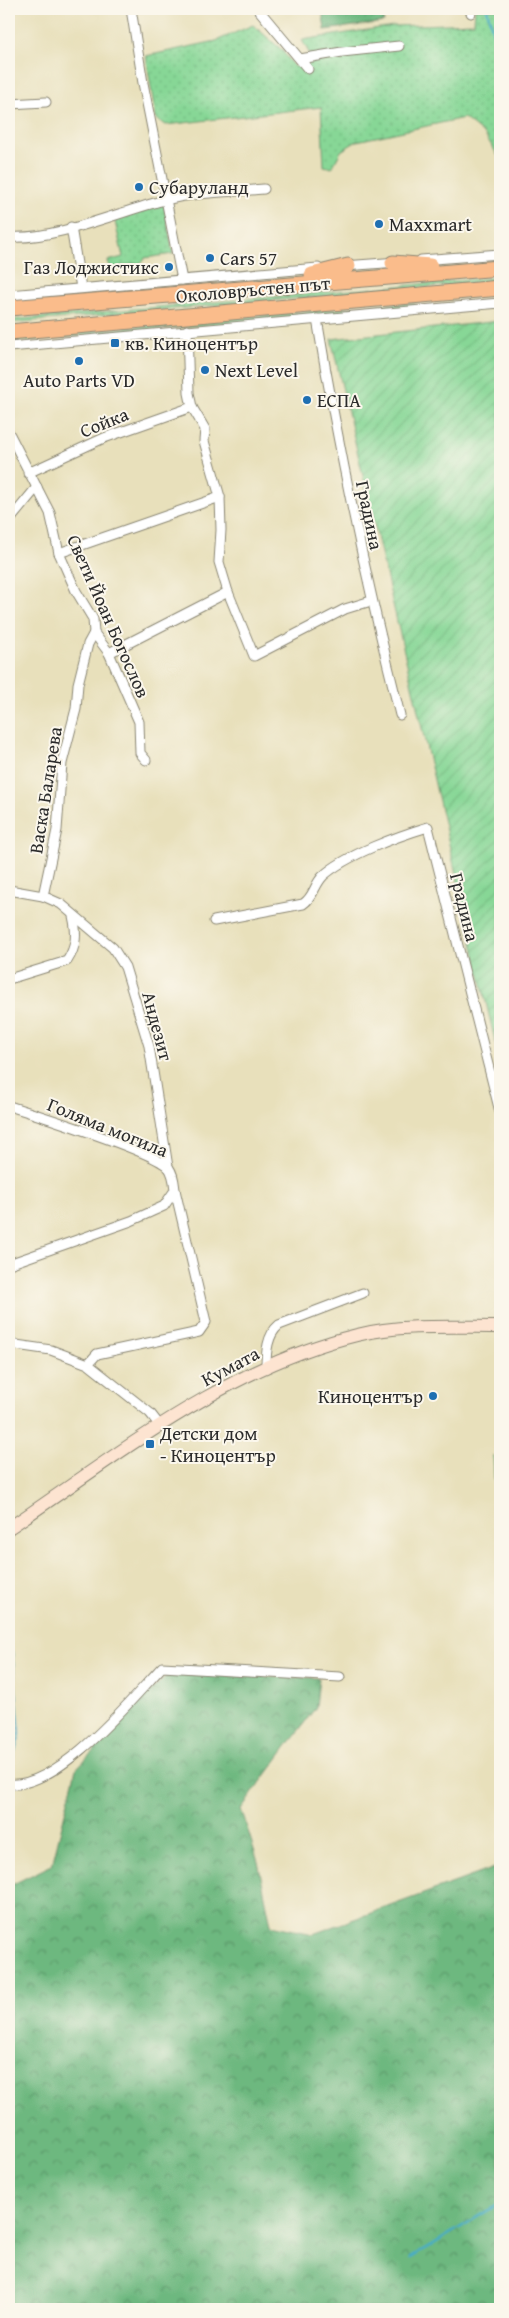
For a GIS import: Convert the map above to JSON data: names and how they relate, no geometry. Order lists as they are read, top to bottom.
{
  "streets": {
    "highway": ["Околовръстен път"],
    "main road": ["Кумата"],
    "street": [
      "Сойка",
      "Градина",
      "Свети Йоан Богослов",
      "Васка Баларева",
      "Андезит",
      "Голяма могила"
    ]
  },
  "crossings": [
    ["Сойка", "Свети Йоан Богослов"],
    ["Свети Йоан Богослов", "Васка Баларева"],
    ["Андезит", "Голяма могила"]
  ],
  "places": {
    "other": [
      "Субаруланд",
      "Maxxmart",
      "Cars 57",
      "Газ Лоджистикс",
      "Auto Parts VD",
      "Next Level",
      "ЕСПА",
      "Киноцентър"
    ],
    "transit": ["кв. Киноцентър", "Детски дом - Киноцентър"]
  }
}
